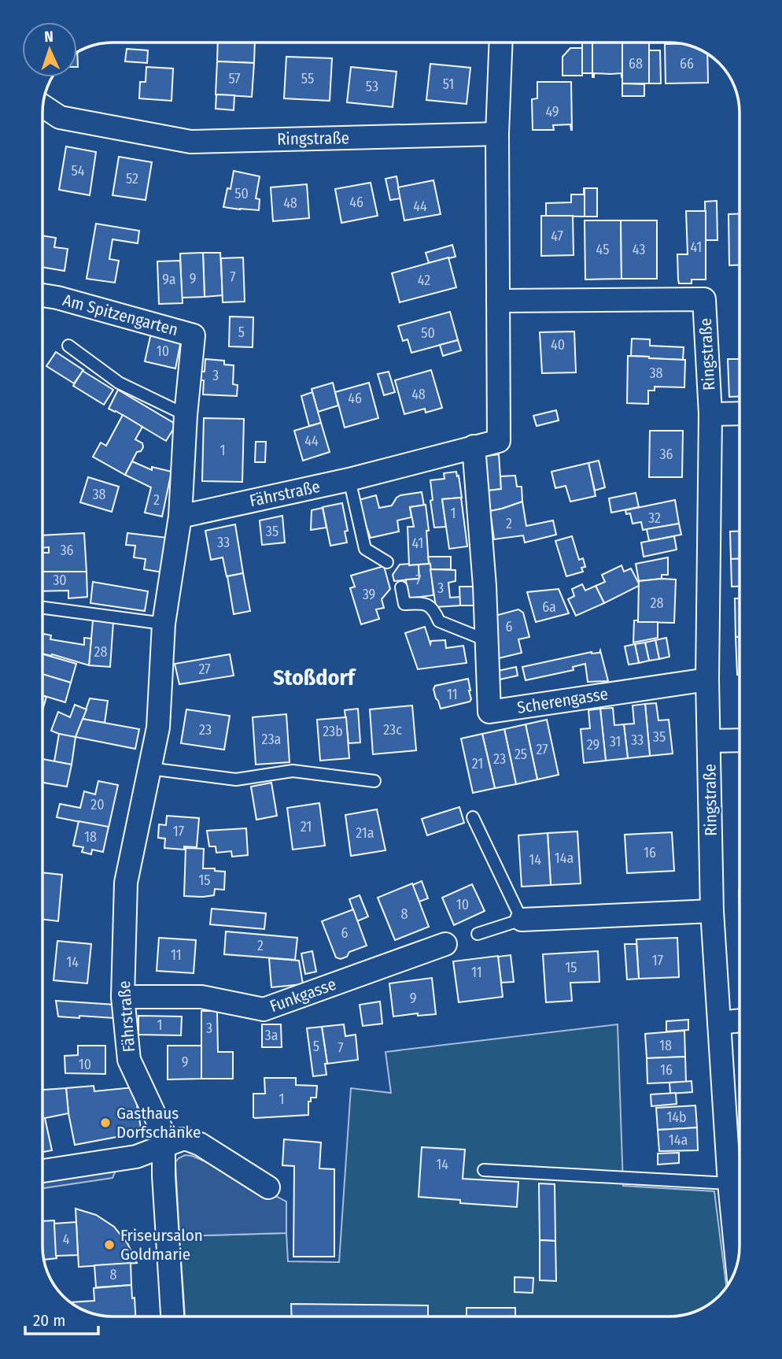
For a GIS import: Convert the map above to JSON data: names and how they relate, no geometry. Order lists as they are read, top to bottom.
{
  "streets": {
    "street": [
      "Ringstraße",
      "Am Spitzengarten",
      "Fährstraße",
      "Scherengasse",
      "Funkgasse"
    ]
  },
  "crossings": [
    ["Ringstraße", "Fährstraße"],
    ["Ringstraße", "Scherengasse"],
    ["Am Spitzengarten", "Fährstraße"],
    ["Fährstraße", "Scherengasse"],
    ["Fährstraße", "Funkgasse"]
  ],
  "districts": ["Stoßdorf"],
  "places": ["Gasthaus Dorfschänke", "Friseursalon Goldmarie"],
  "house_numbers": [
    "68",
    "66",
    "57",
    "55",
    "51",
    "53",
    "49",
    "54",
    "52",
    "50",
    "46",
    "48",
    "44",
    "47",
    "41",
    "45",
    "43",
    "7",
    "9",
    "9a",
    "42",
    "5",
    "50",
    "40",
    "10",
    "38",
    "3",
    "48",
    "46",
    "44",
    "1",
    "36",
    "38",
    "2",
    "1",
    "32",
    "2",
    "35",
    "33",
    "41",
    "36",
    "30",
    "7",
    "3",
    "39",
    "28",
    "6a",
    "6",
    "28",
    "27",
    "11",
    "23",
    "23c",
    "23b",
    "35",
    "23a",
    "33",
    "31",
    "29",
    "27",
    "25",
    "23",
    "21",
    "20",
    "21",
    "17",
    "21a",
    "18",
    "16",
    "14a",
    "14",
    "15",
    "10",
    "8",
    "6",
    "2",
    "11",
    "17",
    "14",
    "15",
    "11",
    "9",
    "1",
    "3",
    "3a",
    "18",
    "5",
    "7",
    "9",
    "10",
    "16",
    "1",
    "14b",
    "14a",
    "14",
    "4",
    "8"
  ],
  "scale_bar": "20 m",
  "north": "top"
}
